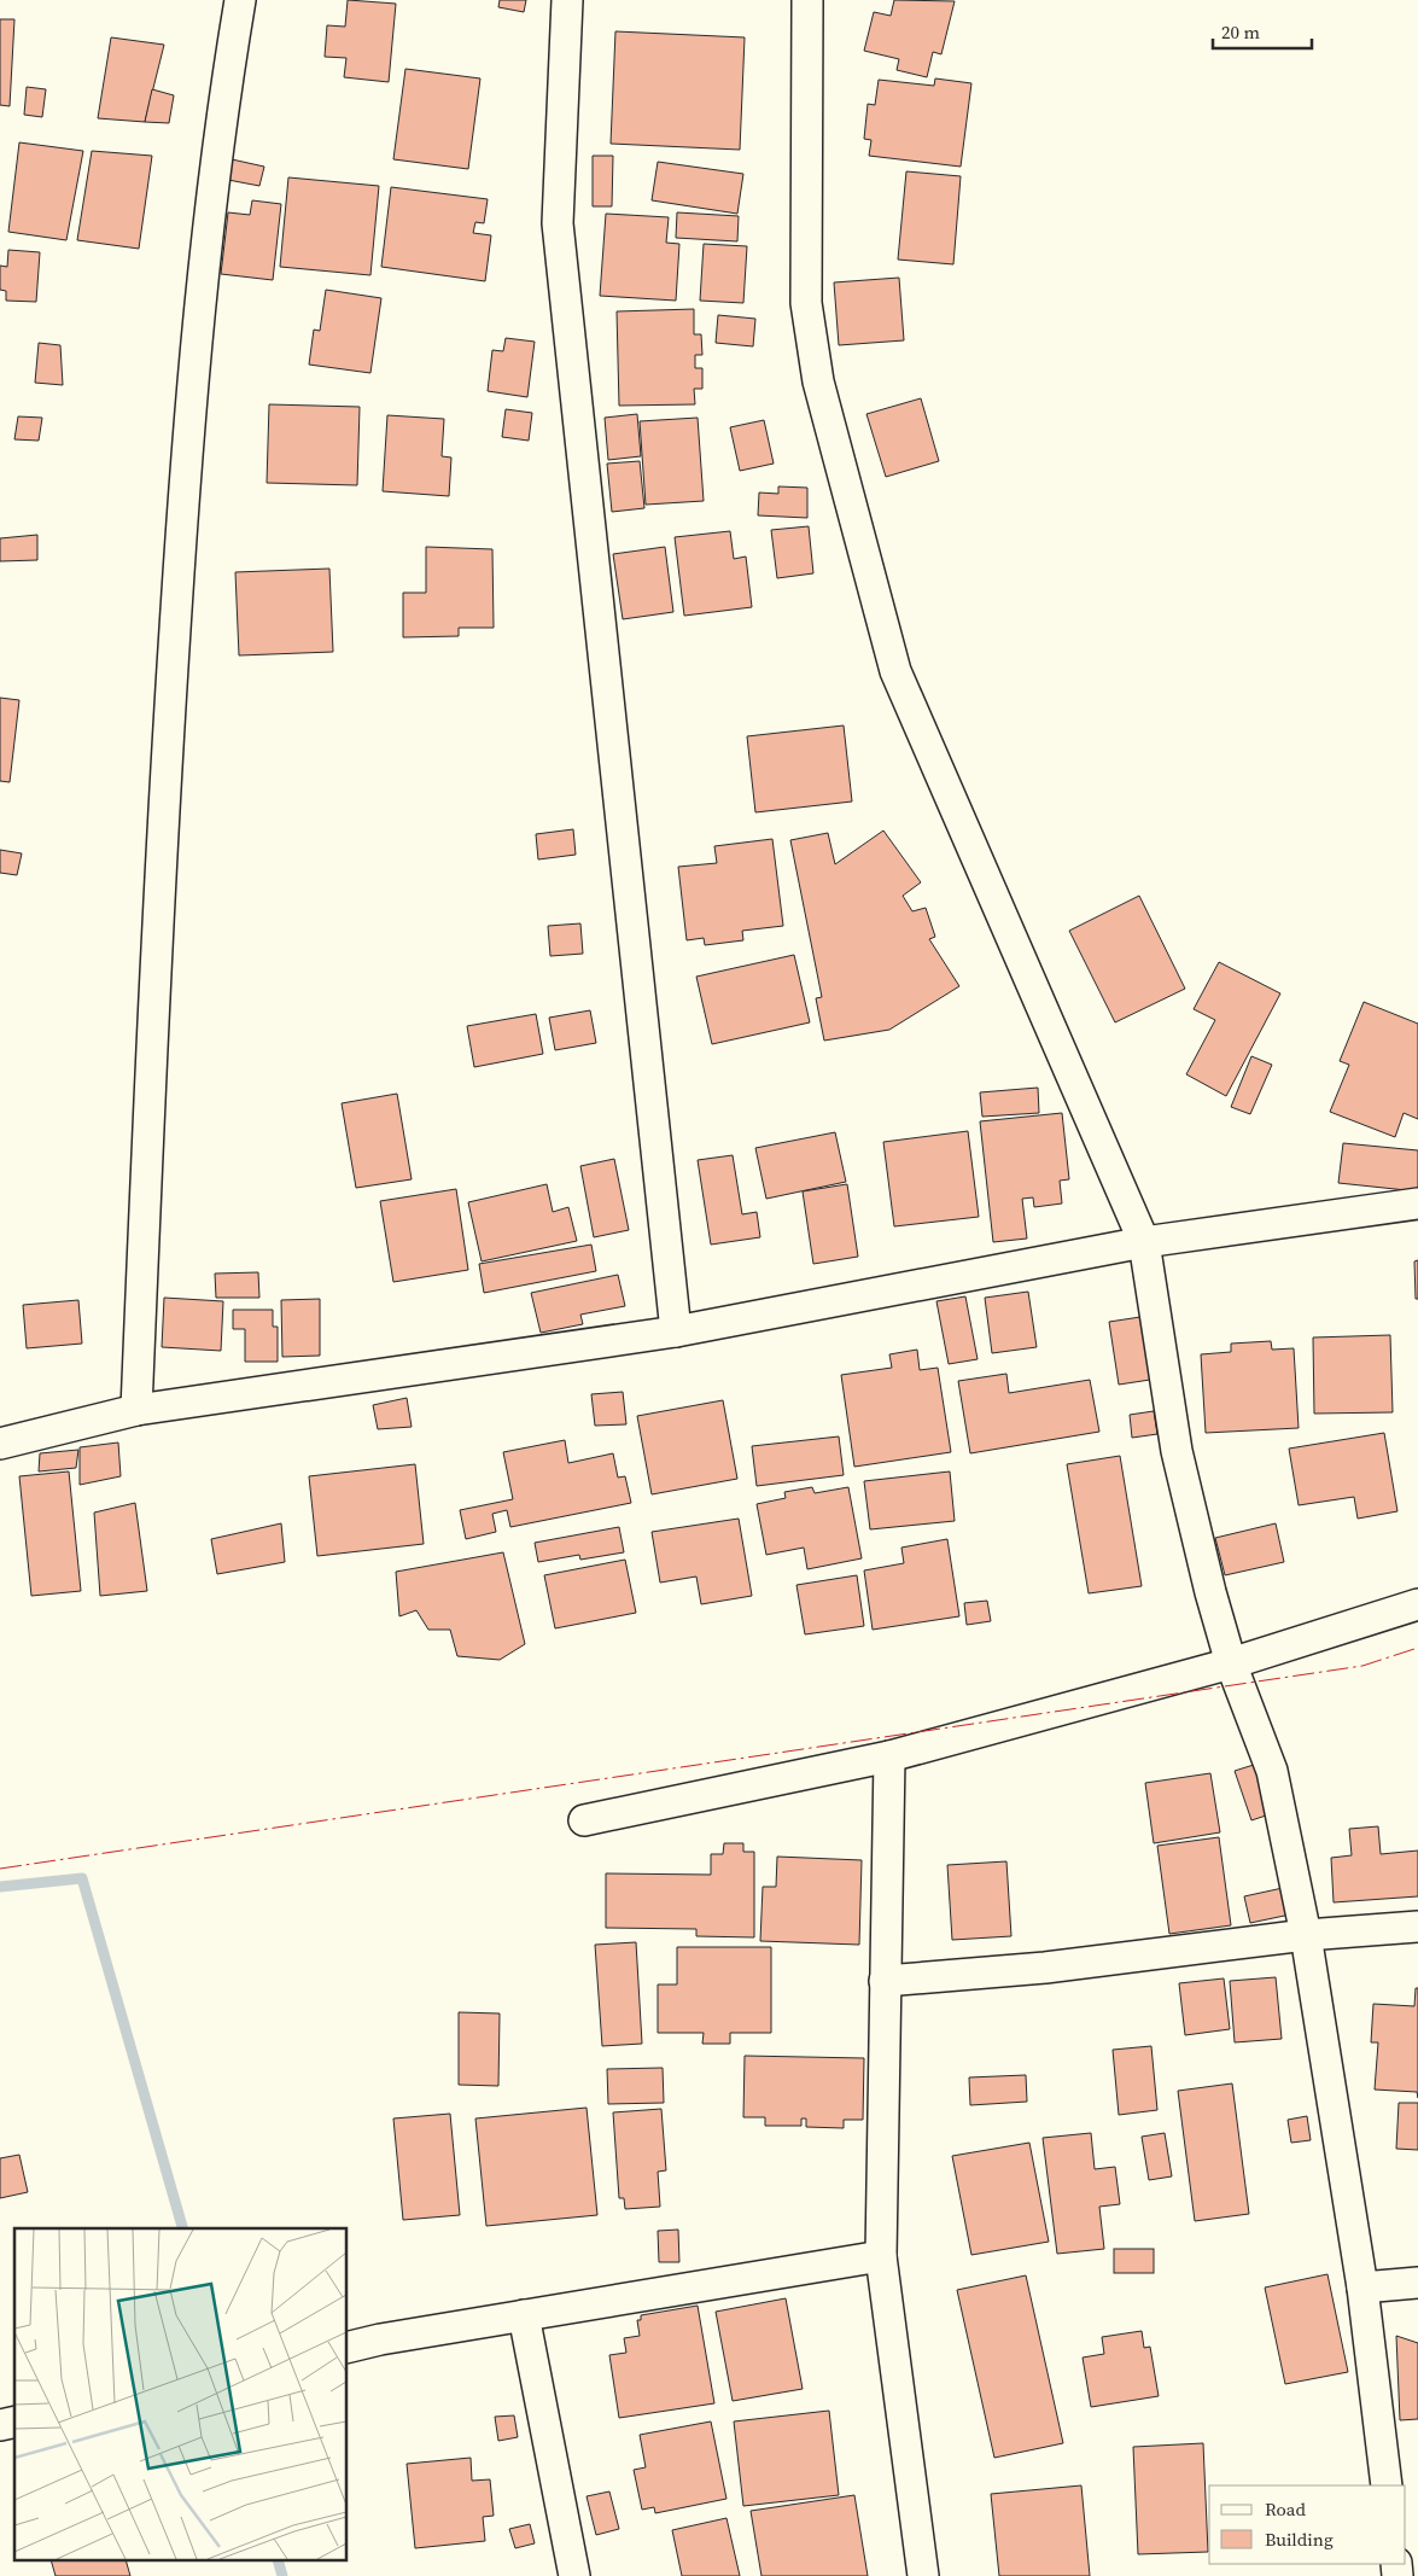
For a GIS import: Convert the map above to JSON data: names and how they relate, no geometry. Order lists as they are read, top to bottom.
{
  "legend": ["Road", "Building"],
  "scale_bar": "20 m"
}
